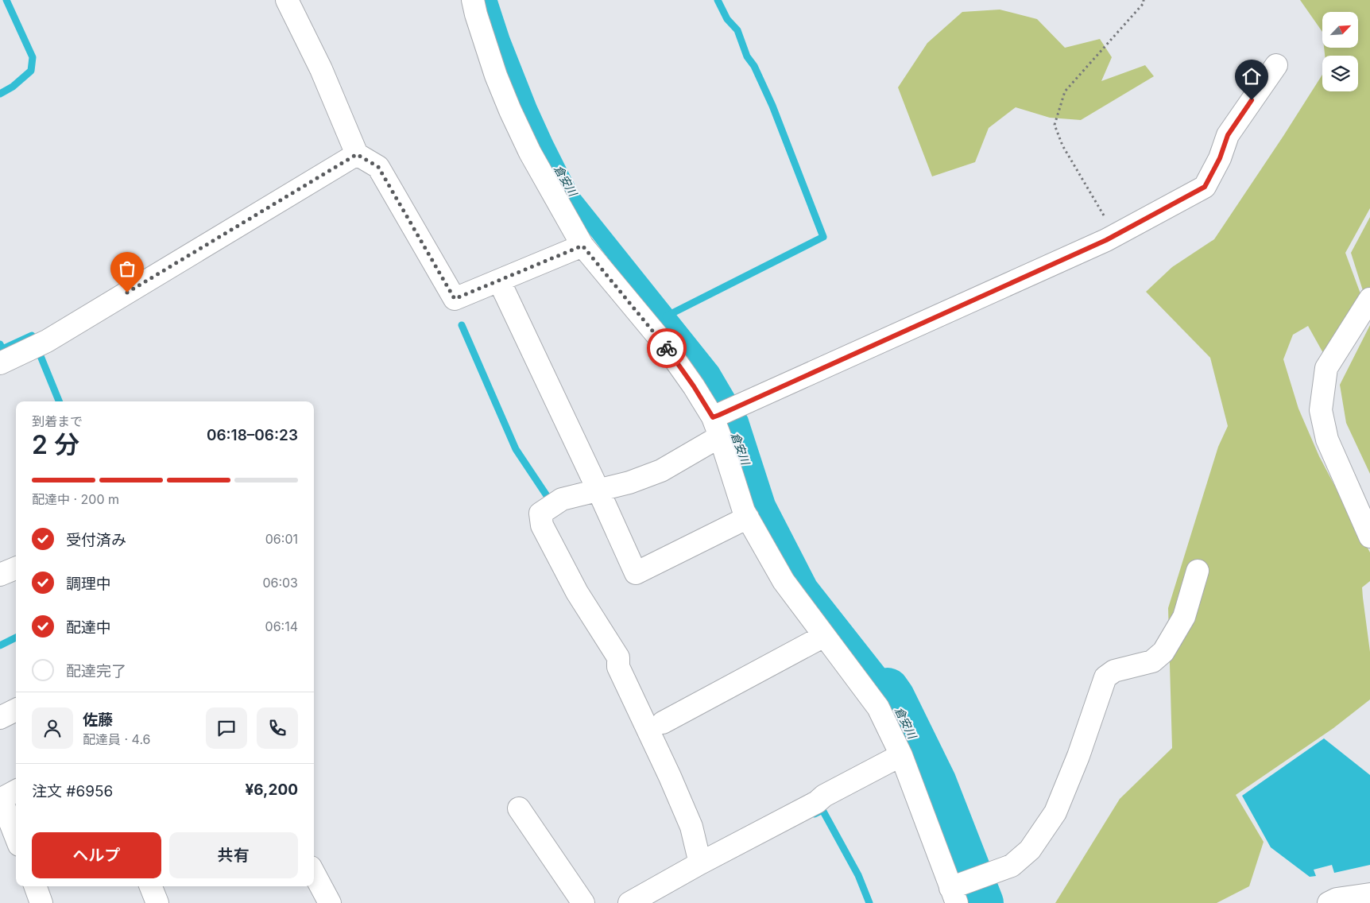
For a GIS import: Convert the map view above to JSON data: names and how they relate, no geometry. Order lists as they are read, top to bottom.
{
  "water": ["倉安川"],
  "north": "top right",
  "page": {
    "heading": ["2 分", "到着まで", "06:18–06:23"],
    "panel": [
      "佐藤",
      "配達員 · 4.6",
      "注文 #6956",
      "¥6,200"
    ],
    "bar": "配達中 · 200 m",
    "list": [
      ["受付済み", "06:01"],
      ["調理中", "06:03"],
      ["配達中", "06:14"],
      "配達完了"
    ],
    "buttons": ["ヘルプ", "共有"]
  }
}
